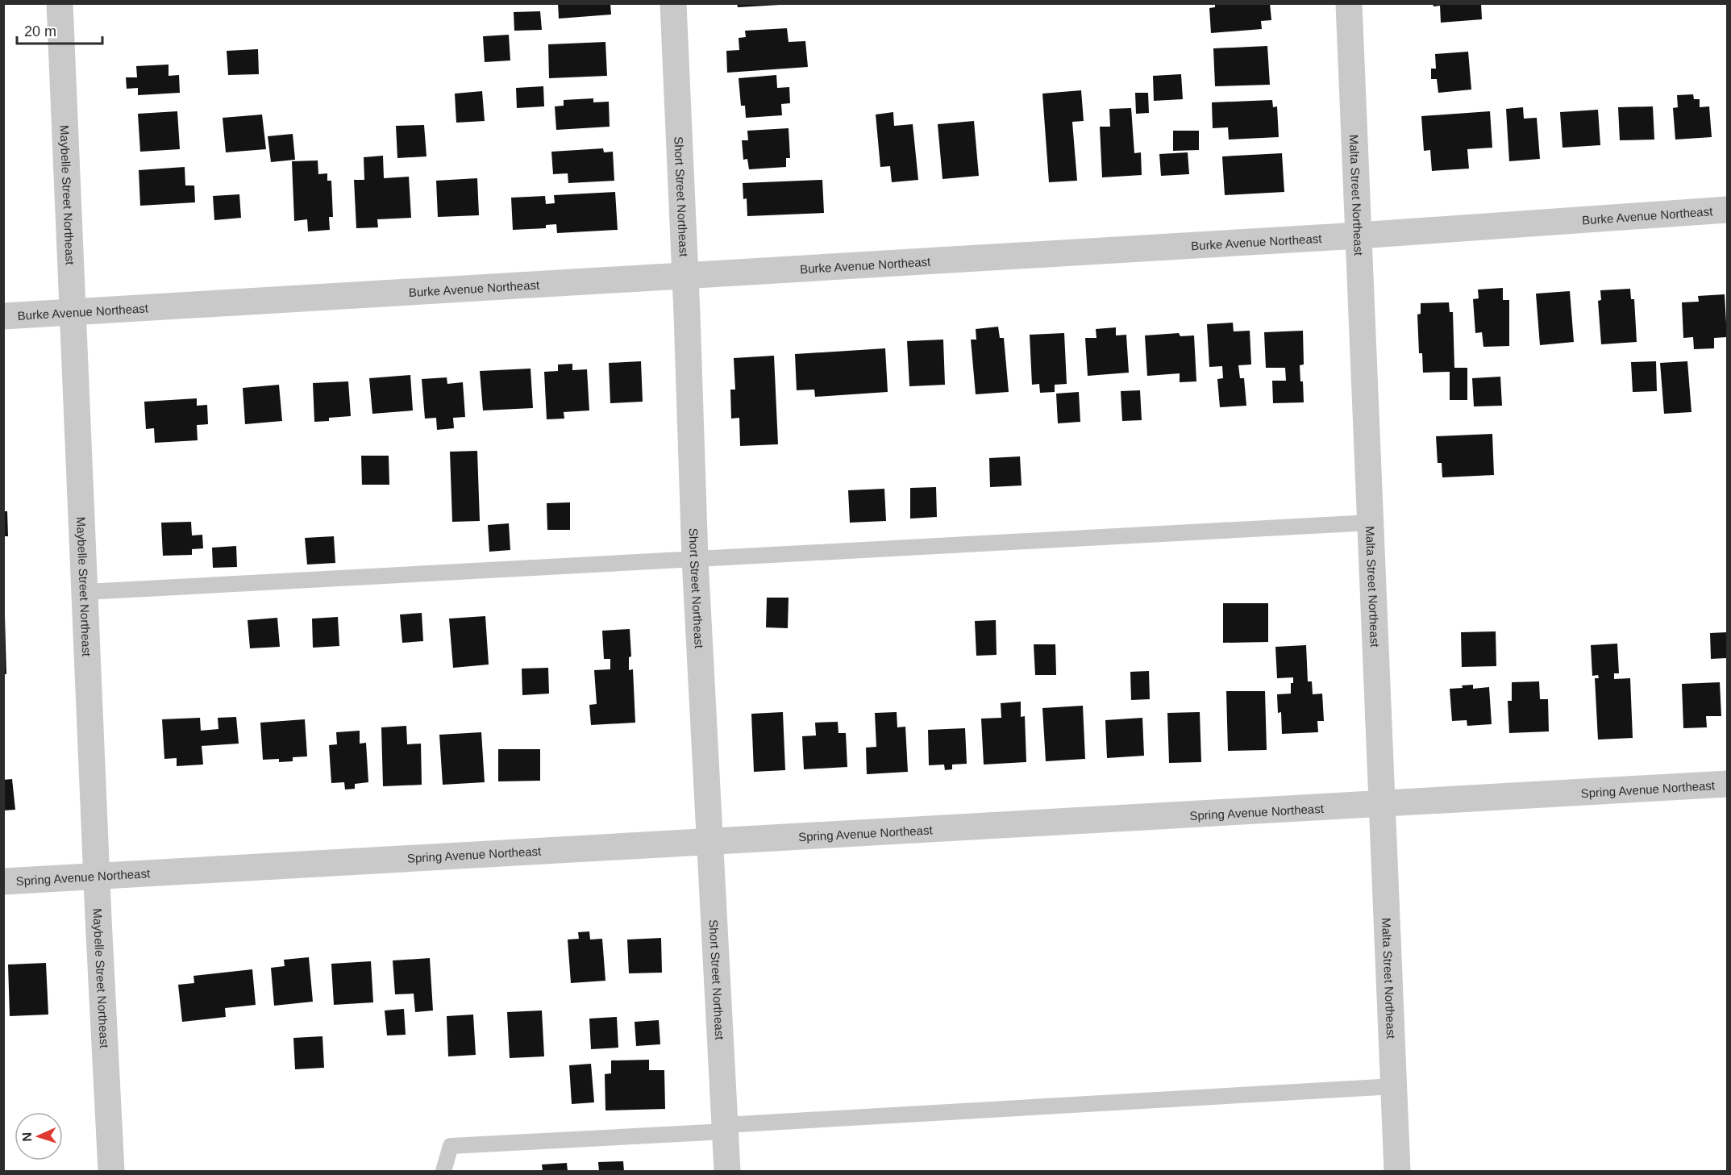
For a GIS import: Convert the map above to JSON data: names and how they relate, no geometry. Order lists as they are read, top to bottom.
{
  "streets": {
    "street": [
      "Maybelle Street Northeast",
      "Short Street Northeast",
      "Malta Street Northeast",
      "Burke Avenue Northeast",
      "Spring Avenue Northeast"
    ]
  },
  "crossings": [
    ["Maybelle Street Northeast", "Burke Avenue Northeast"],
    ["Maybelle Street Northeast", "Spring Avenue Northeast"],
    ["Short Street Northeast", "Burke Avenue Northeast"],
    ["Short Street Northeast", "Spring Avenue Northeast"],
    ["Malta Street Northeast", "Burke Avenue Northeast"],
    ["Malta Street Northeast", "Spring Avenue Northeast"]
  ],
  "scale_bar": "20 m",
  "north": "left"
}
